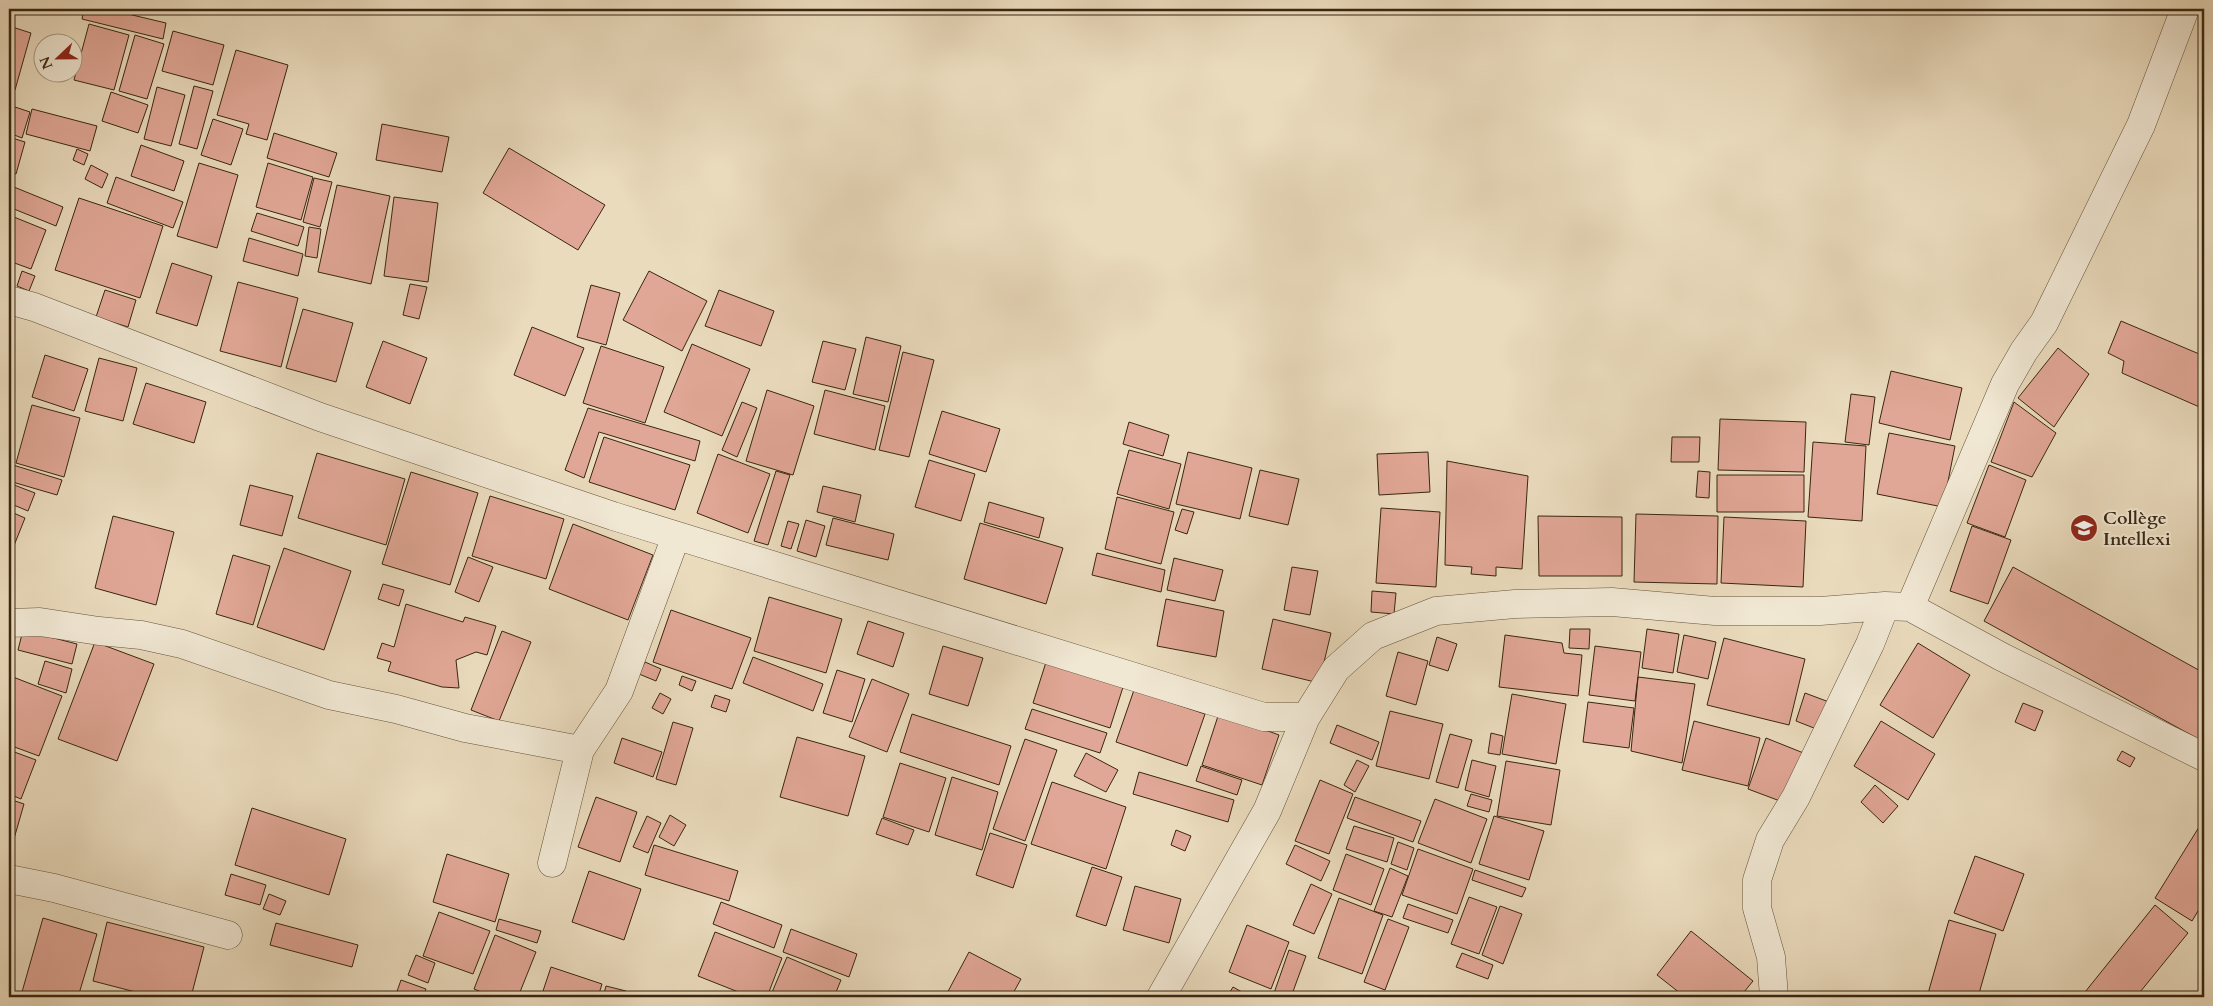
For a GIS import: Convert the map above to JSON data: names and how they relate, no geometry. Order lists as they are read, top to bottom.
{
  "places": {
    "school or university": ["Collège Intellexi"]
  },
  "north": "left"
}
